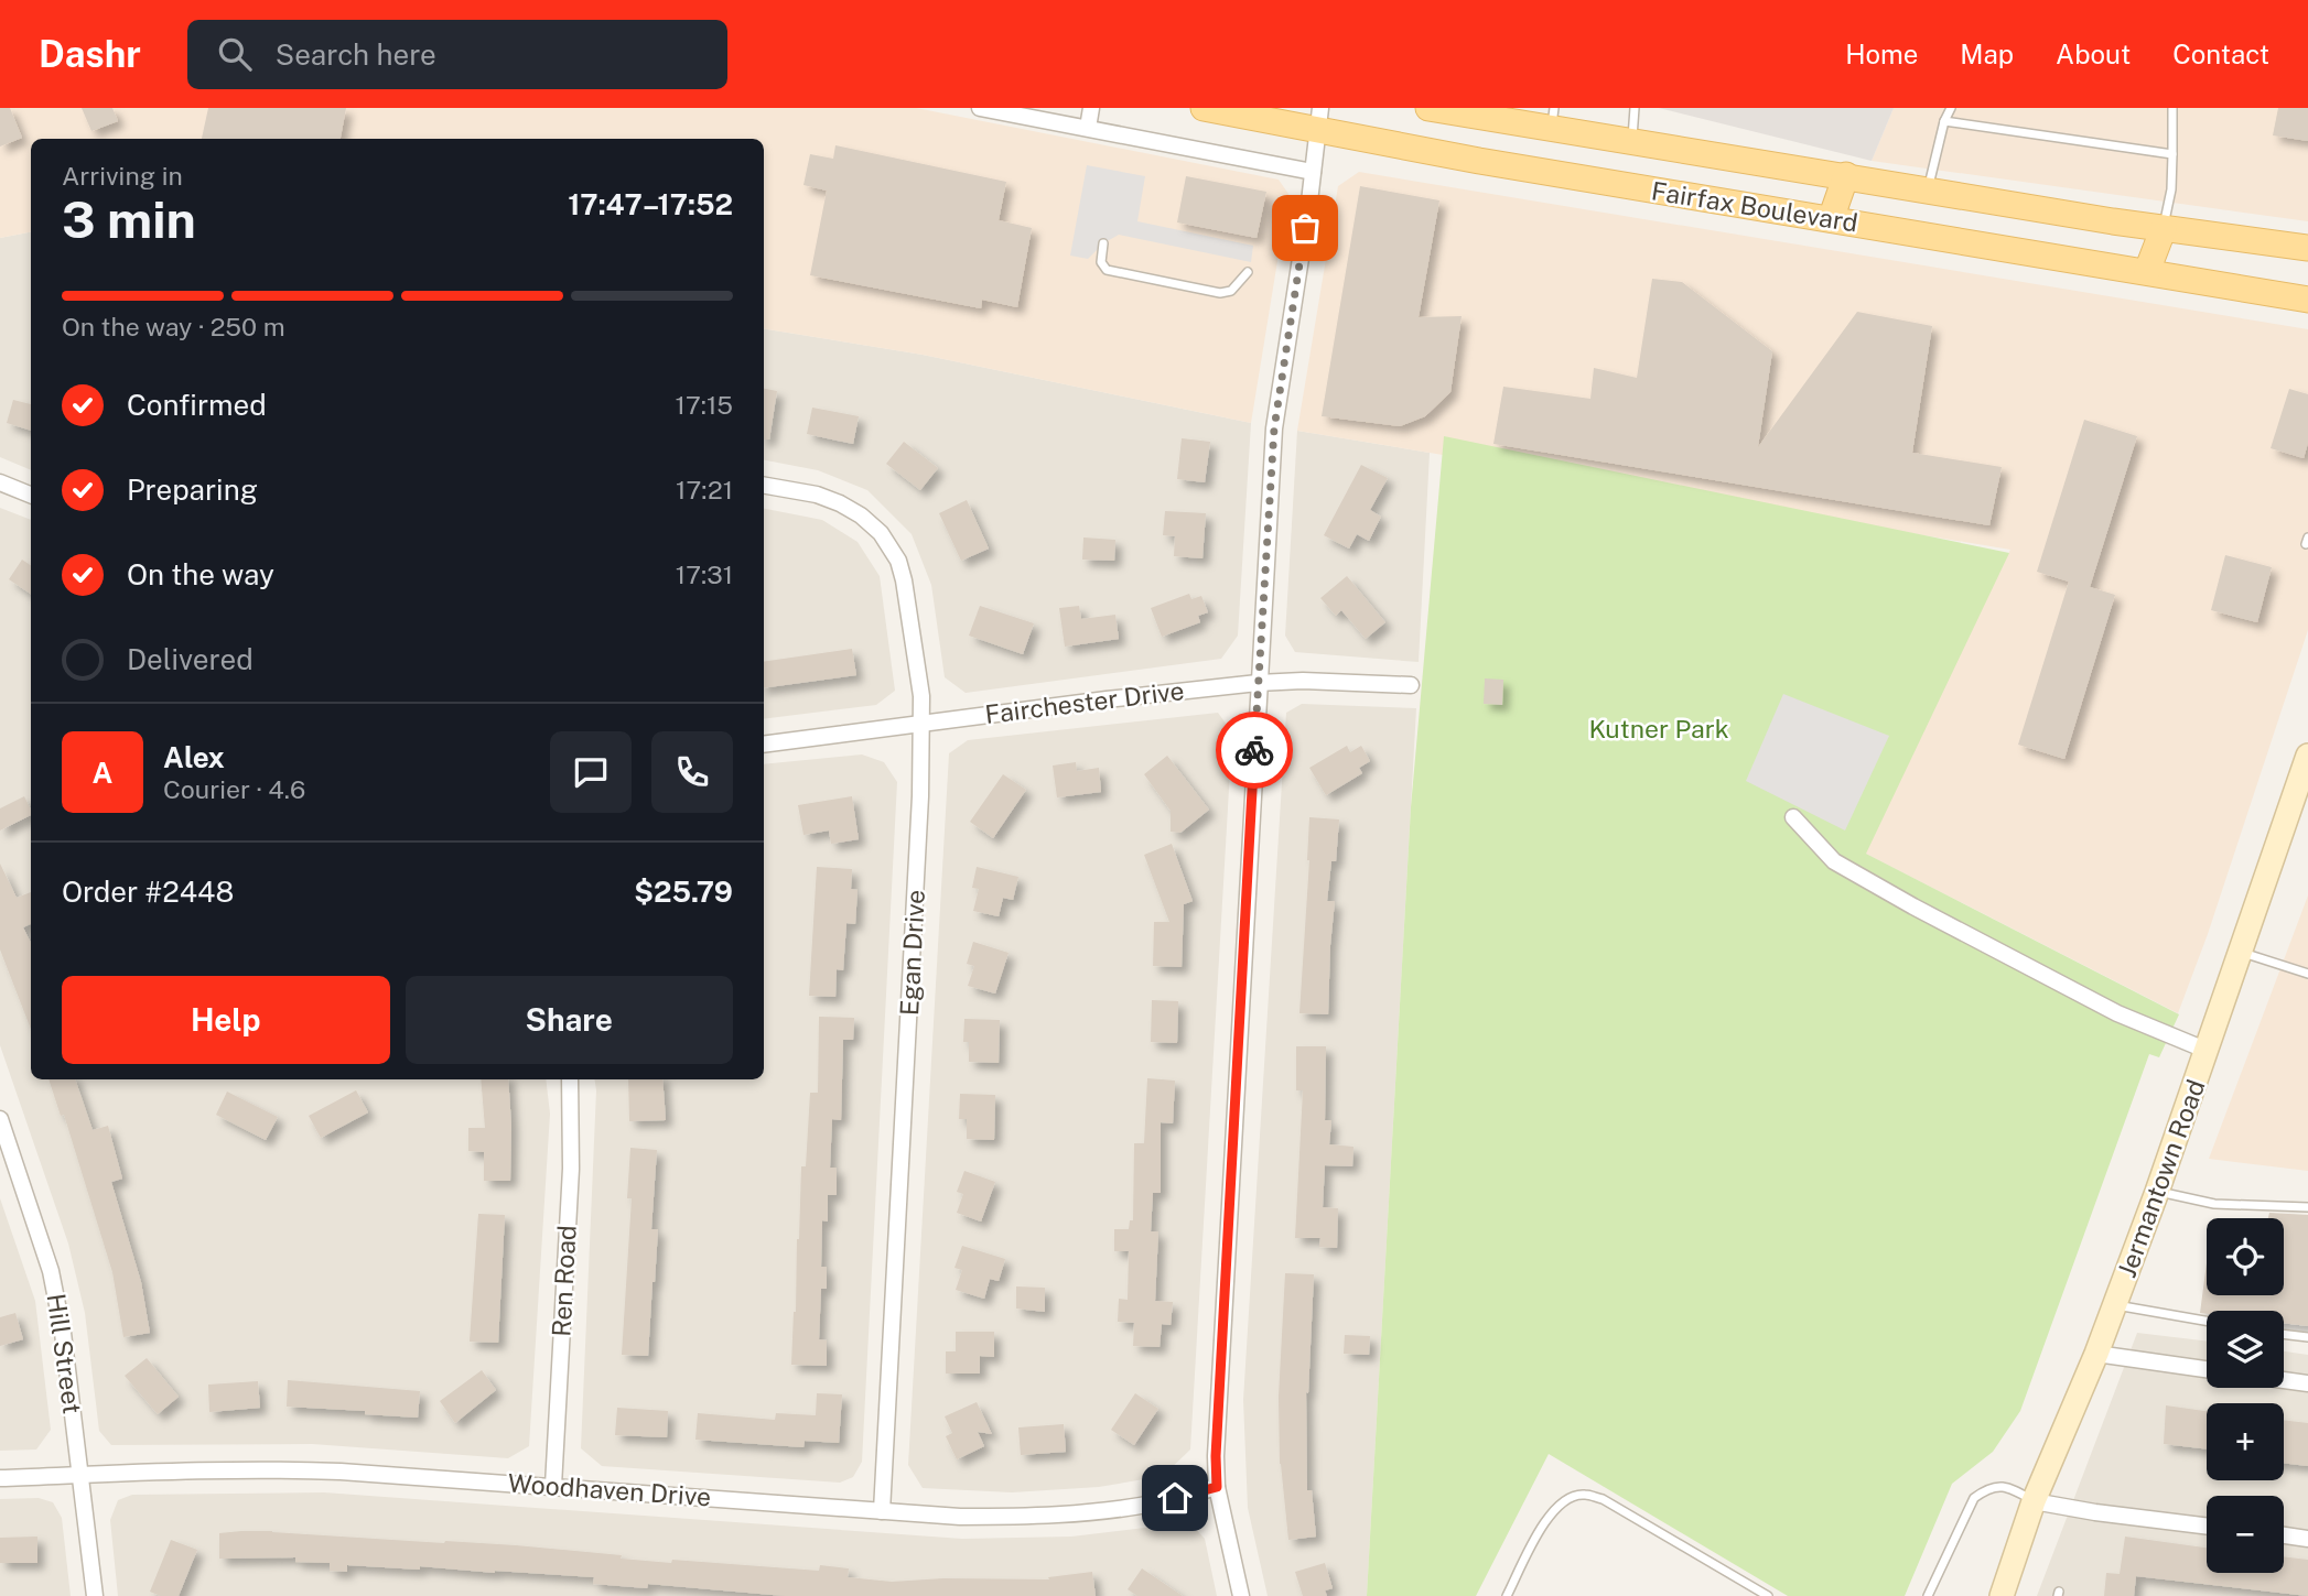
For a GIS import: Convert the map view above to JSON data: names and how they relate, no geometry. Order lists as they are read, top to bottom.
{
  "streets": {
    "main road": ["Fairfax Boulevard", "Jermantown Road"],
    "street": [
      "Fairchester Drive",
      "Egan Drive",
      "Ren Road",
      "Hill Street",
      "Woodhaven Drive"
    ]
  },
  "crossings": [
    ["Fairchester Drive", "Egan Drive"],
    ["Egan Drive", "Woodhaven Drive"],
    ["Ren Road", "Woodhaven Drive"],
    ["Hill Street", "Woodhaven Drive"]
  ],
  "parks": ["Kutner Park"],
  "page": {
    "header": "Dashr",
    "search": "Search here",
    "nav": [
      "Home",
      "Map",
      "About",
      "Contact"
    ],
    "heading": ["3 min", "Arriving in", "17:47–17:52"],
    "panel": [
      "Alex",
      "Courier · 4.6",
      "Order #2448",
      "$25.79"
    ],
    "bar": "On the way · 250 m",
    "list": [
      ["Confirmed", "17:15"],
      ["Preparing", "17:21"],
      ["On the way", "17:31"],
      "Delivered"
    ],
    "round": "A",
    "buttons": ["Help", "Share"],
    "map_buttons": ["+", "−"]
  }
}
